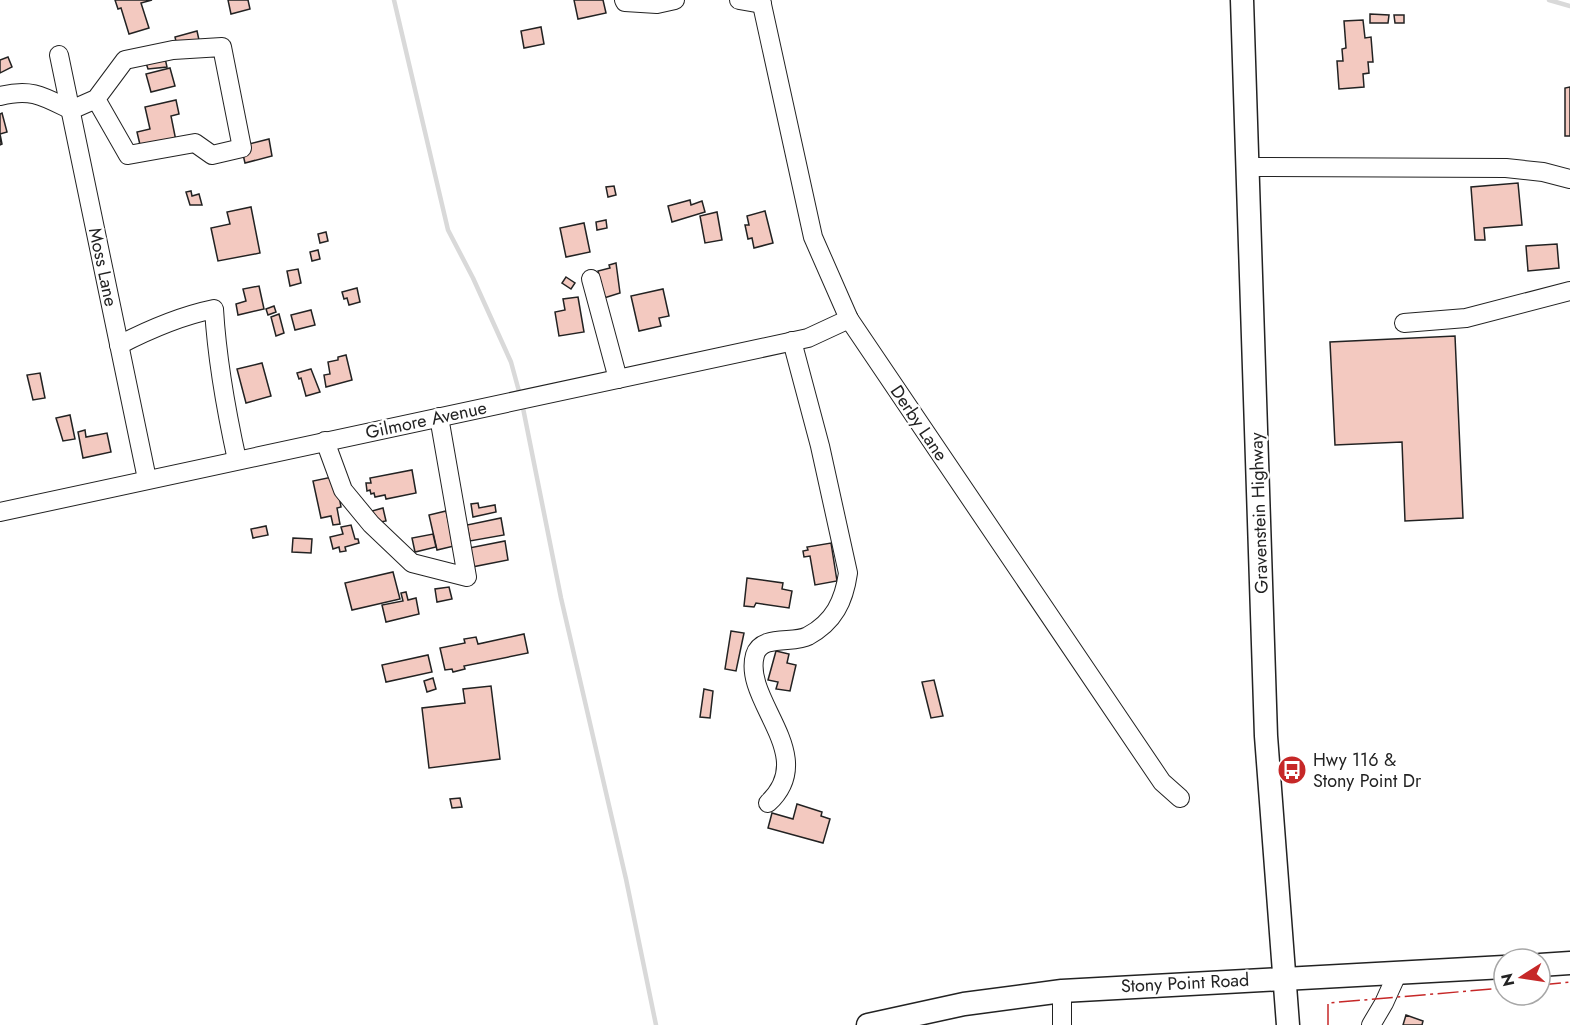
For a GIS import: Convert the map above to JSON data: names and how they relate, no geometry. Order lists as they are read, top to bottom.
{
  "streets": {
    "main road": ["Gravenstein Highway", "Stony Point Road"],
    "street": ["Moss Lane", "Gilmore Avenue", "Derby Lane"]
  },
  "crossings": [
    ["Moss Lane", "Gilmore Avenue"],
    ["Gilmore Avenue", "Derby Lane"],
    ["Gravenstein Highway", "Stony Point Road"]
  ],
  "places": {
    "bus stop": ["Hwy 116 & Stony Point Dr"]
  },
  "north": "left"
}
